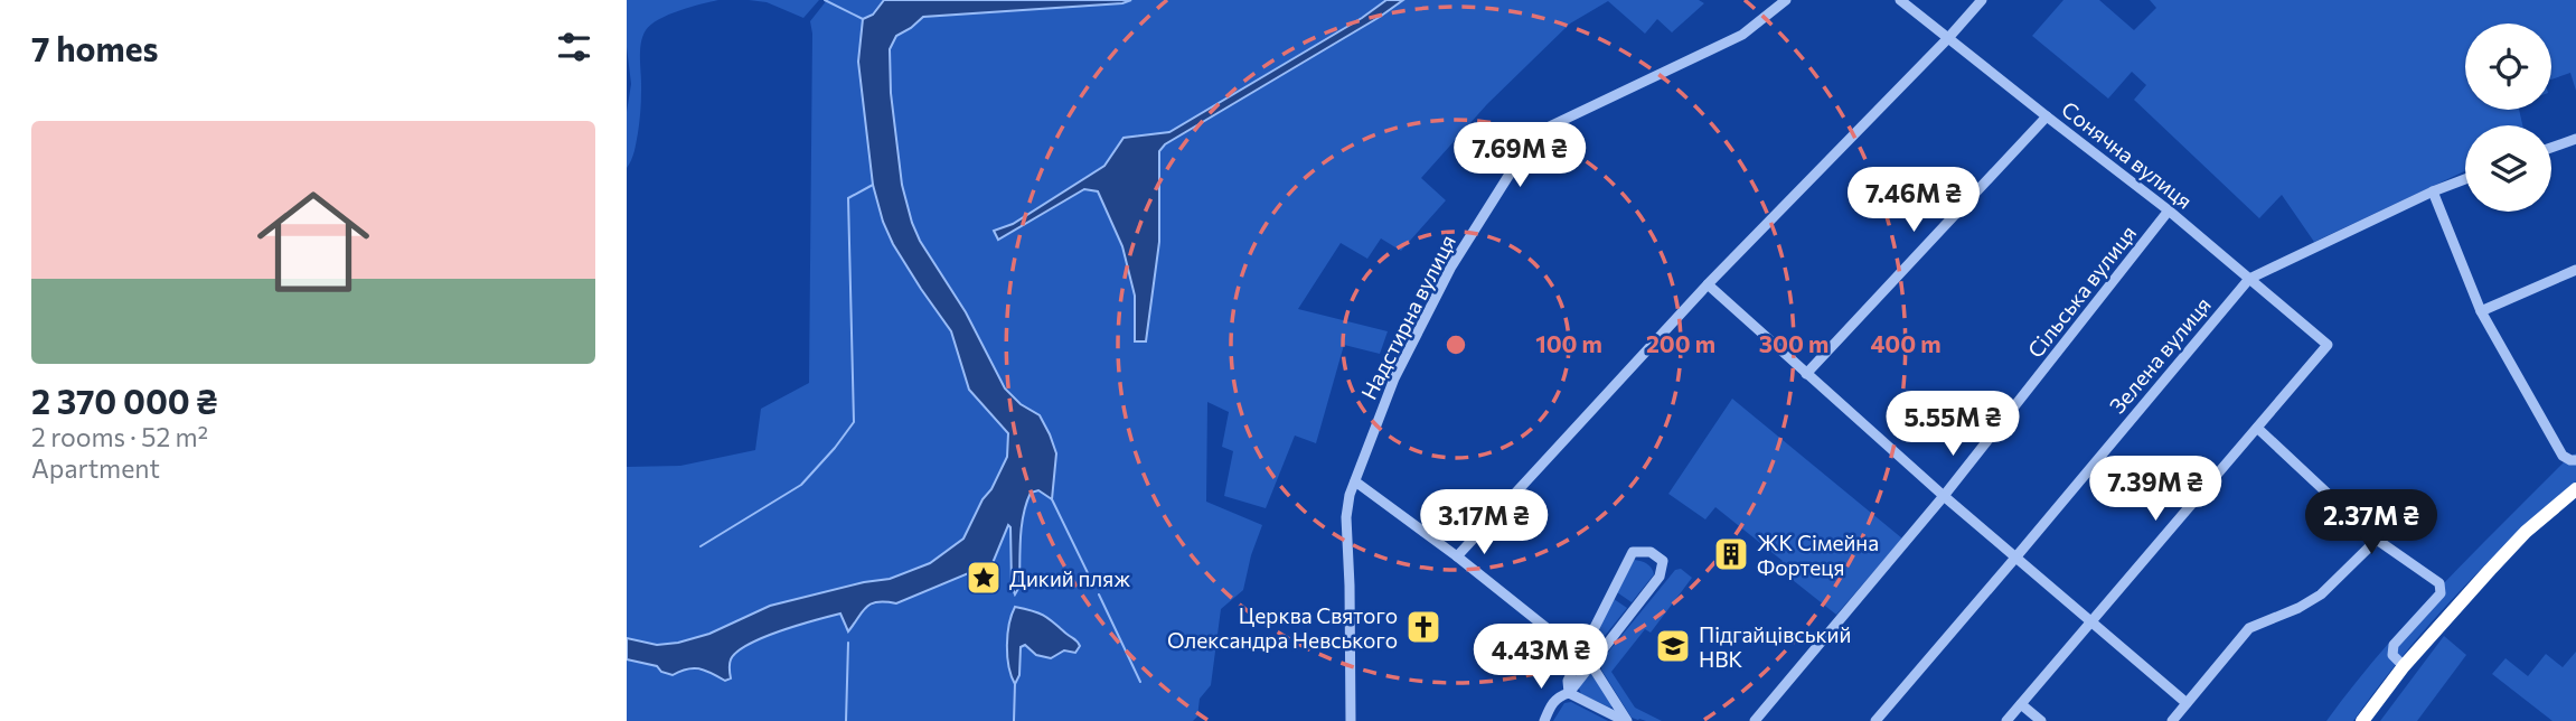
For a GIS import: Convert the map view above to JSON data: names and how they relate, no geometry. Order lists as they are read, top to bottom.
{
  "streets": {
    "street": [
      "Сонячна вулиця",
      "Сільська вулиця",
      "Надстирна вулиця",
      "Зелена вулиця"
    ]
  },
  "crossings": [
    ["Сонячна вулиця", "Сільська вулиця"],
    ["Сонячна вулиця", "Зелена вулиця"]
  ],
  "places": {
    "building": ["ЖК Сімейна Фортеця"],
    "place": ["Дикий пляж"],
    "church": ["Церква Святого Олександра Невського"],
    "school or university": ["Підгайцівський НВК"]
  },
  "page": {
    "heading": "7 homes",
    "list": [
      {
        "name": "2 370 000 ₴",
        "note": "2 rooms · 52 m² · Apartment"
      }
    ],
    "price": [
      "7.69M ₴",
      "7.46M ₴",
      "5.55M ₴",
      "7.39M ₴",
      "3.17M ₴",
      "2.37M ₴",
      "4.43M ₴"
    ]
  },
  "rings": [
    "100 m",
    "200 m",
    "300 m",
    "400 m"
  ]
}
